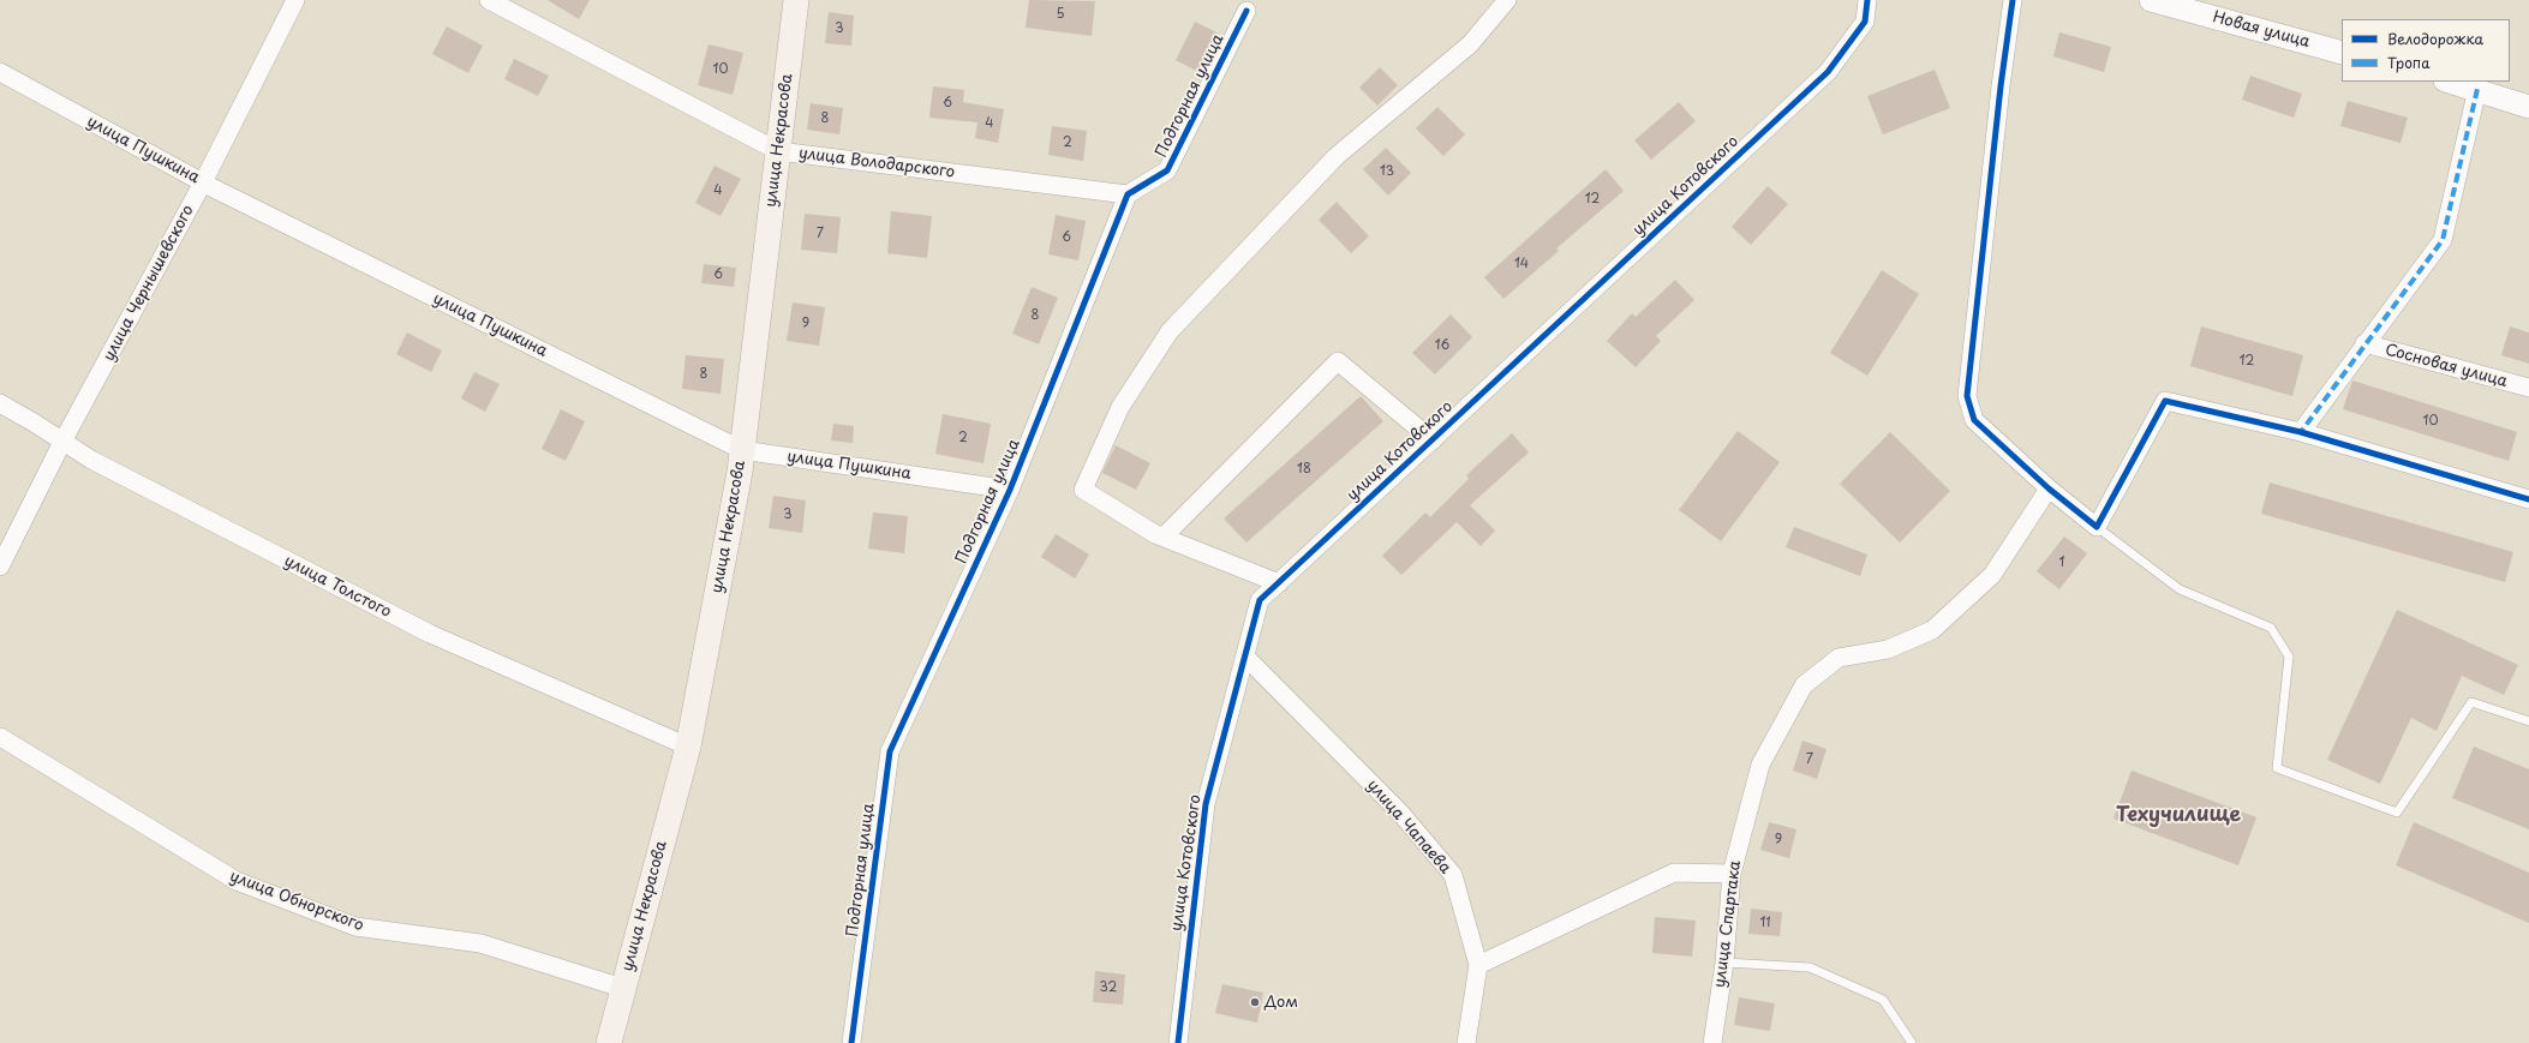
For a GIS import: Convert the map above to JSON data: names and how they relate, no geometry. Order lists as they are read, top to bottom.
{
  "streets": {
    "main road": ["улица Некрасова"],
    "street": [
      "Новая улица",
      "Подгорная улица",
      "улица Пушкина",
      "улица Володарского",
      "улица Котовского",
      "улица Чернышевского",
      "Сосновая улица",
      "улица Толстого",
      "улица Чапаева",
      "улица Обнорского",
      "улица Спартака"
    ]
  },
  "crossings": [
    ["Подгорная улица", "улица Пушкина"],
    ["Подгорная улица", "улица Володарского"],
    ["улица Некрасова", "улица Пушкина"],
    ["улица Некрасова", "улица Володарского"],
    ["улица Некрасова", "улица Толстого"],
    ["улица Некрасова", "улица Обнорского"],
    ["улица Пушкина", "улица Чернышевского"],
    ["улица Котовского", "улица Чапаева"],
    ["улица Чернышевского", "улица Толстого"]
  ],
  "districts": ["Техучилище"],
  "places": ["Дом"],
  "house_numbers": [
    "5",
    "3",
    "10",
    "6",
    "8",
    "4",
    "2",
    "13",
    "4",
    "12",
    "7",
    "6",
    "14",
    "6",
    "8",
    "9",
    "16",
    "12",
    "8",
    "10",
    "2",
    "18",
    "3",
    "1",
    "7",
    "9",
    "11",
    "32"
  ],
  "legend": ["Велодорожка", "Тропа"]
}
